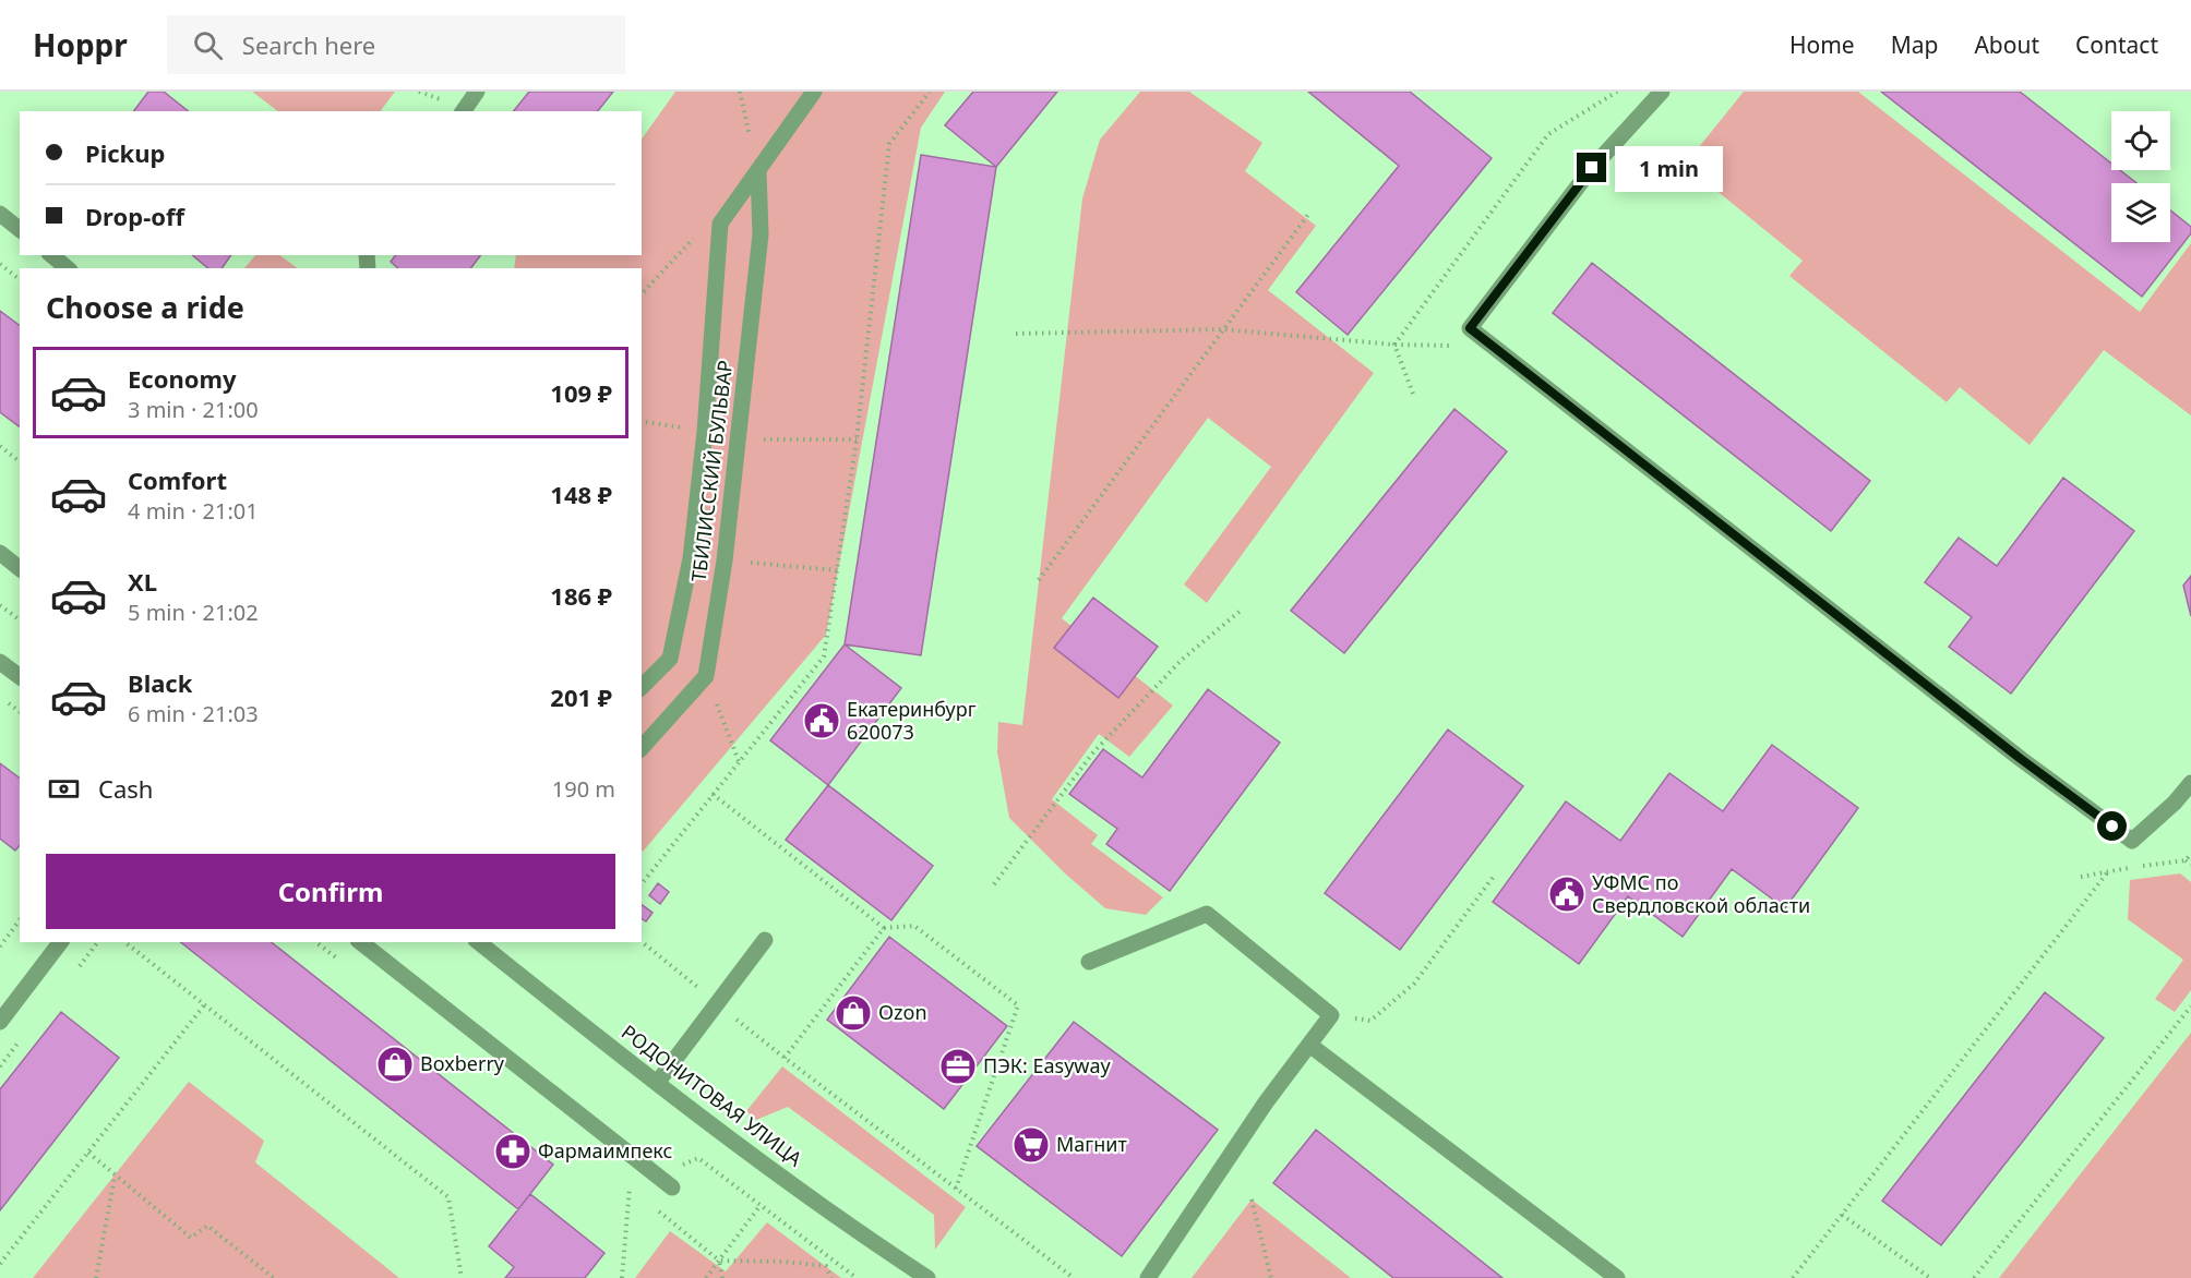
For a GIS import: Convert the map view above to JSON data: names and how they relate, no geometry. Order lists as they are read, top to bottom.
{
  "streets": {
    "street": ["ТБИЛИССКИЙ БУЛЬВАР", "РОДОНИТОВАЯ УЛИЦА"]
  },
  "places": {
    "public building": ["Екатеринбург 620073", "УФМС по Свердловской области"],
    "shop": ["Ozon", "Boxberry"],
    "office": ["ПЭК: Easyway"],
    "supermarket": ["Магнит"],
    "pharmacy": ["Фармаимпекс"]
  },
  "page": {
    "header": "Hoppr",
    "search": "Search here",
    "nav": [
      "Home",
      "Map",
      "About",
      "Contact"
    ],
    "banner": ["Pickup", "Drop-off"],
    "bubble": "1 min",
    "heading": "Choose a ride",
    "list": [
      {
        "name": "Economy",
        "note": "3 min · 21:00",
        "value": "109 ₽"
      },
      {
        "name": "Comfort",
        "note": "4 min · 21:01",
        "value": "148 ₽"
      },
      {
        "name": "XL",
        "note": "5 min · 21:02",
        "value": "186 ₽"
      },
      {
        "name": "Black",
        "note": "6 min · 21:03",
        "value": "201 ₽"
      }
    ],
    "pay": ["Cash", "190 m"],
    "buttons": "Confirm"
  }
}
